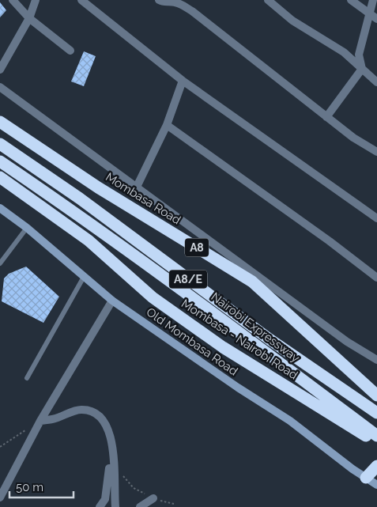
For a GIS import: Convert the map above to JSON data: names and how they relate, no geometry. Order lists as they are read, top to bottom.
{
  "streets": {
    "highway": [
      "Mombasa Road",
      "A8",
      "A8/E",
      "Nairobi Expressway",
      "Mombasa - Nairobi Road"
    ],
    "street": ["Old Mombasa Road"]
  },
  "scale_bar": "50 m"
}
